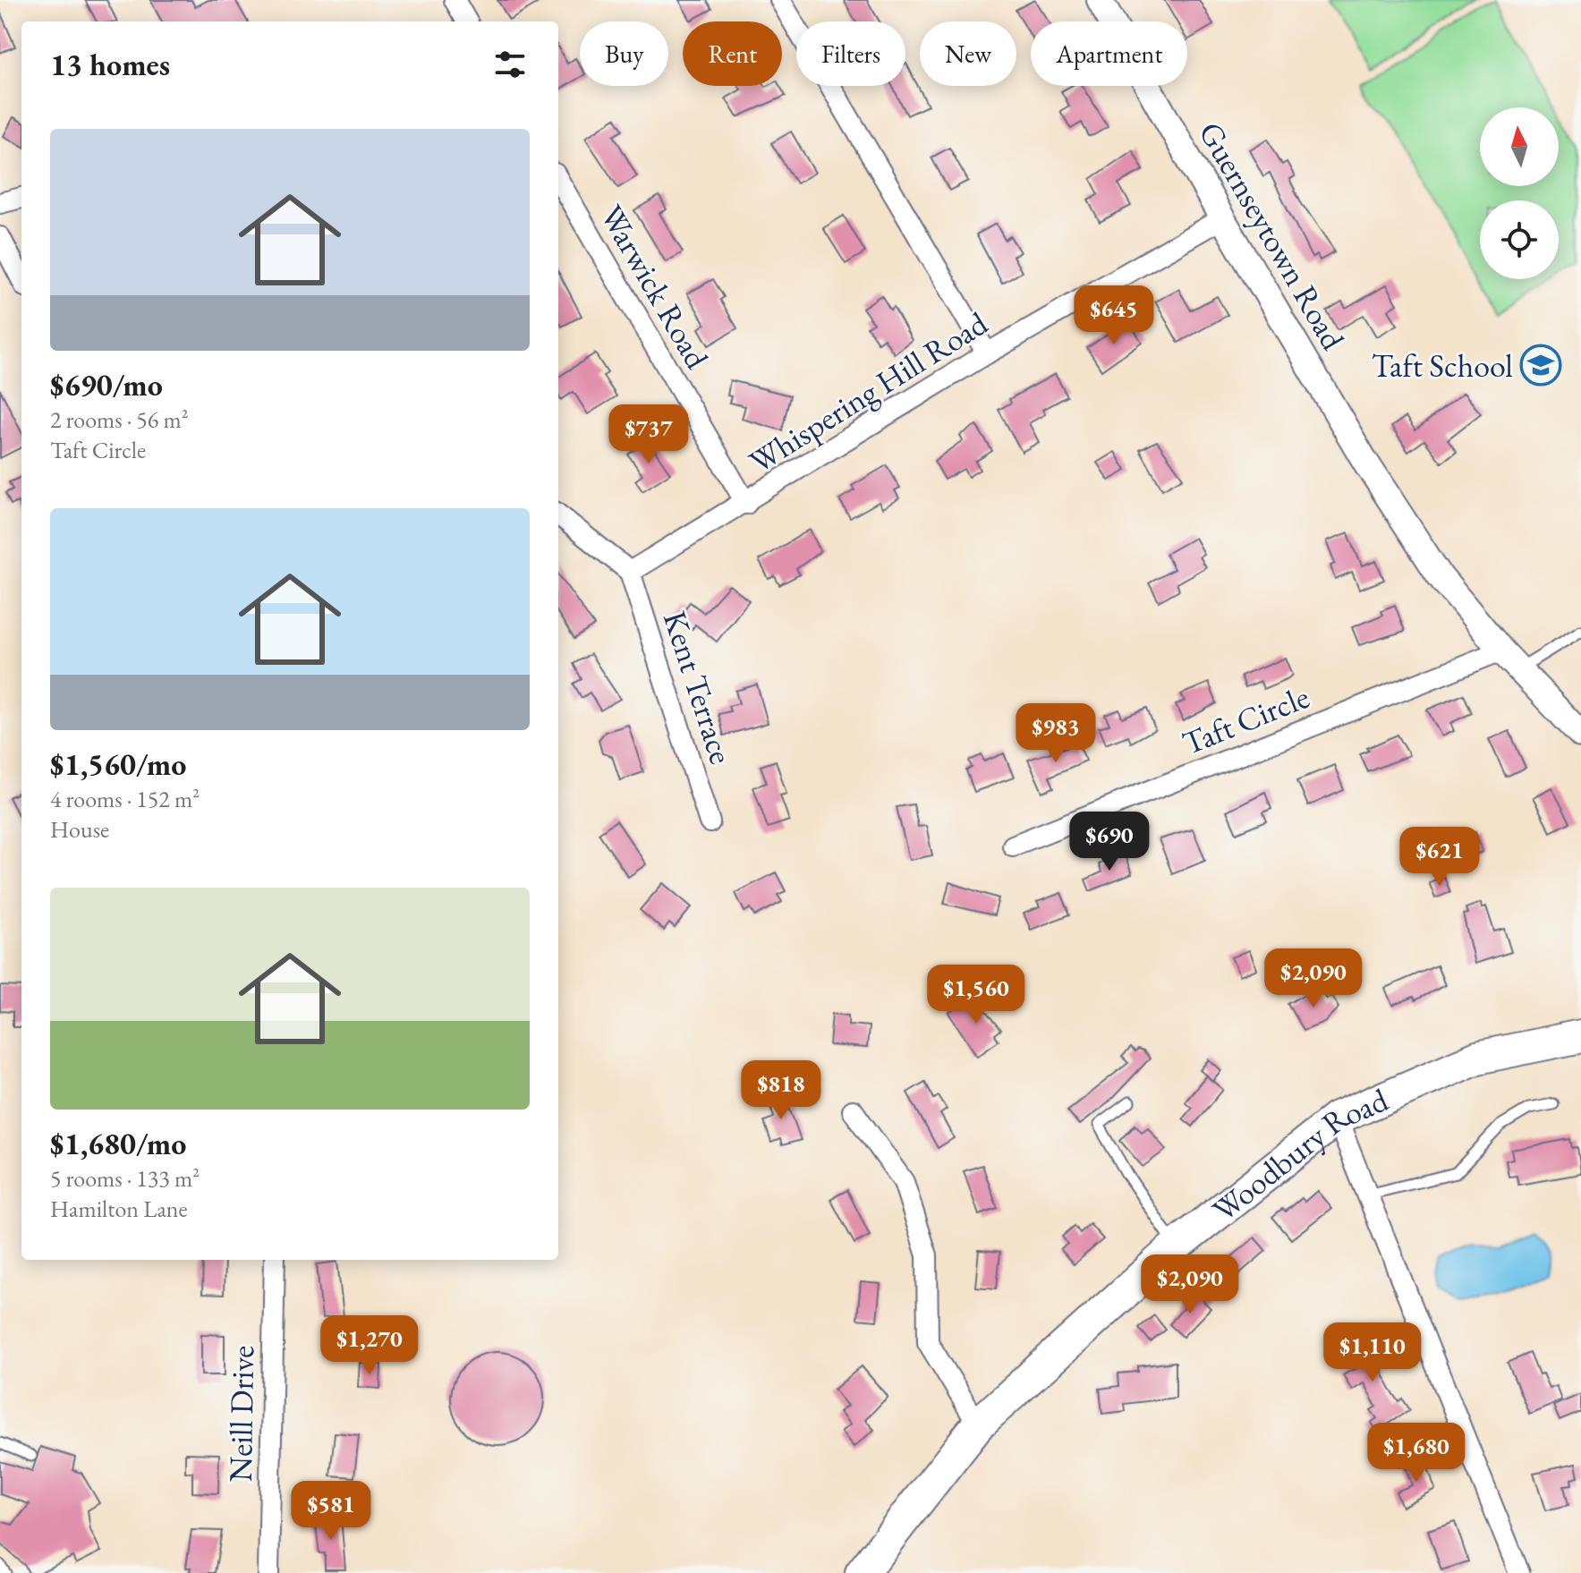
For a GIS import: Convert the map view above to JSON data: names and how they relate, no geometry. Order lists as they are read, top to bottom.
{
  "streets": {
    "main road": ["Woodbury Road"],
    "street": [
      "Guernseytown Road",
      "Warwick Road",
      "Whispering Hill Road",
      "Kent Terrace",
      "Taft Circle",
      "Neill Drive"
    ]
  },
  "crossings": [
    ["Guernseytown Road", "Whispering Hill Road"],
    ["Guernseytown Road", "Taft Circle"],
    ["Warwick Road", "Whispering Hill Road"],
    ["Whispering Hill Road", "Kent Terrace"]
  ],
  "places": {
    "school or university": ["Taft School"]
  },
  "north": "top",
  "page": {
    "chip": [
      "Buy",
      "Rent",
      "Filters",
      "New",
      "Apartment"
    ],
    "heading": "13 homes",
    "list": [
      {
        "name": "$690/mo",
        "note": "2 rooms · 56 m² · Taft Circle"
      },
      {
        "name": "$1,560/mo",
        "note": "4 rooms · 152 m² · House"
      },
      {
        "name": "$1,680/mo",
        "note": "5 rooms · 133 m² · Hamilton Lane"
      }
    ],
    "price": [
      "$645",
      "$737",
      "$983",
      "$690",
      "$621",
      "$2,090",
      "$1,560",
      "$818",
      "$2,090",
      "$1,270",
      "$1,110",
      "$1,680",
      "$581"
    ]
  }
}
